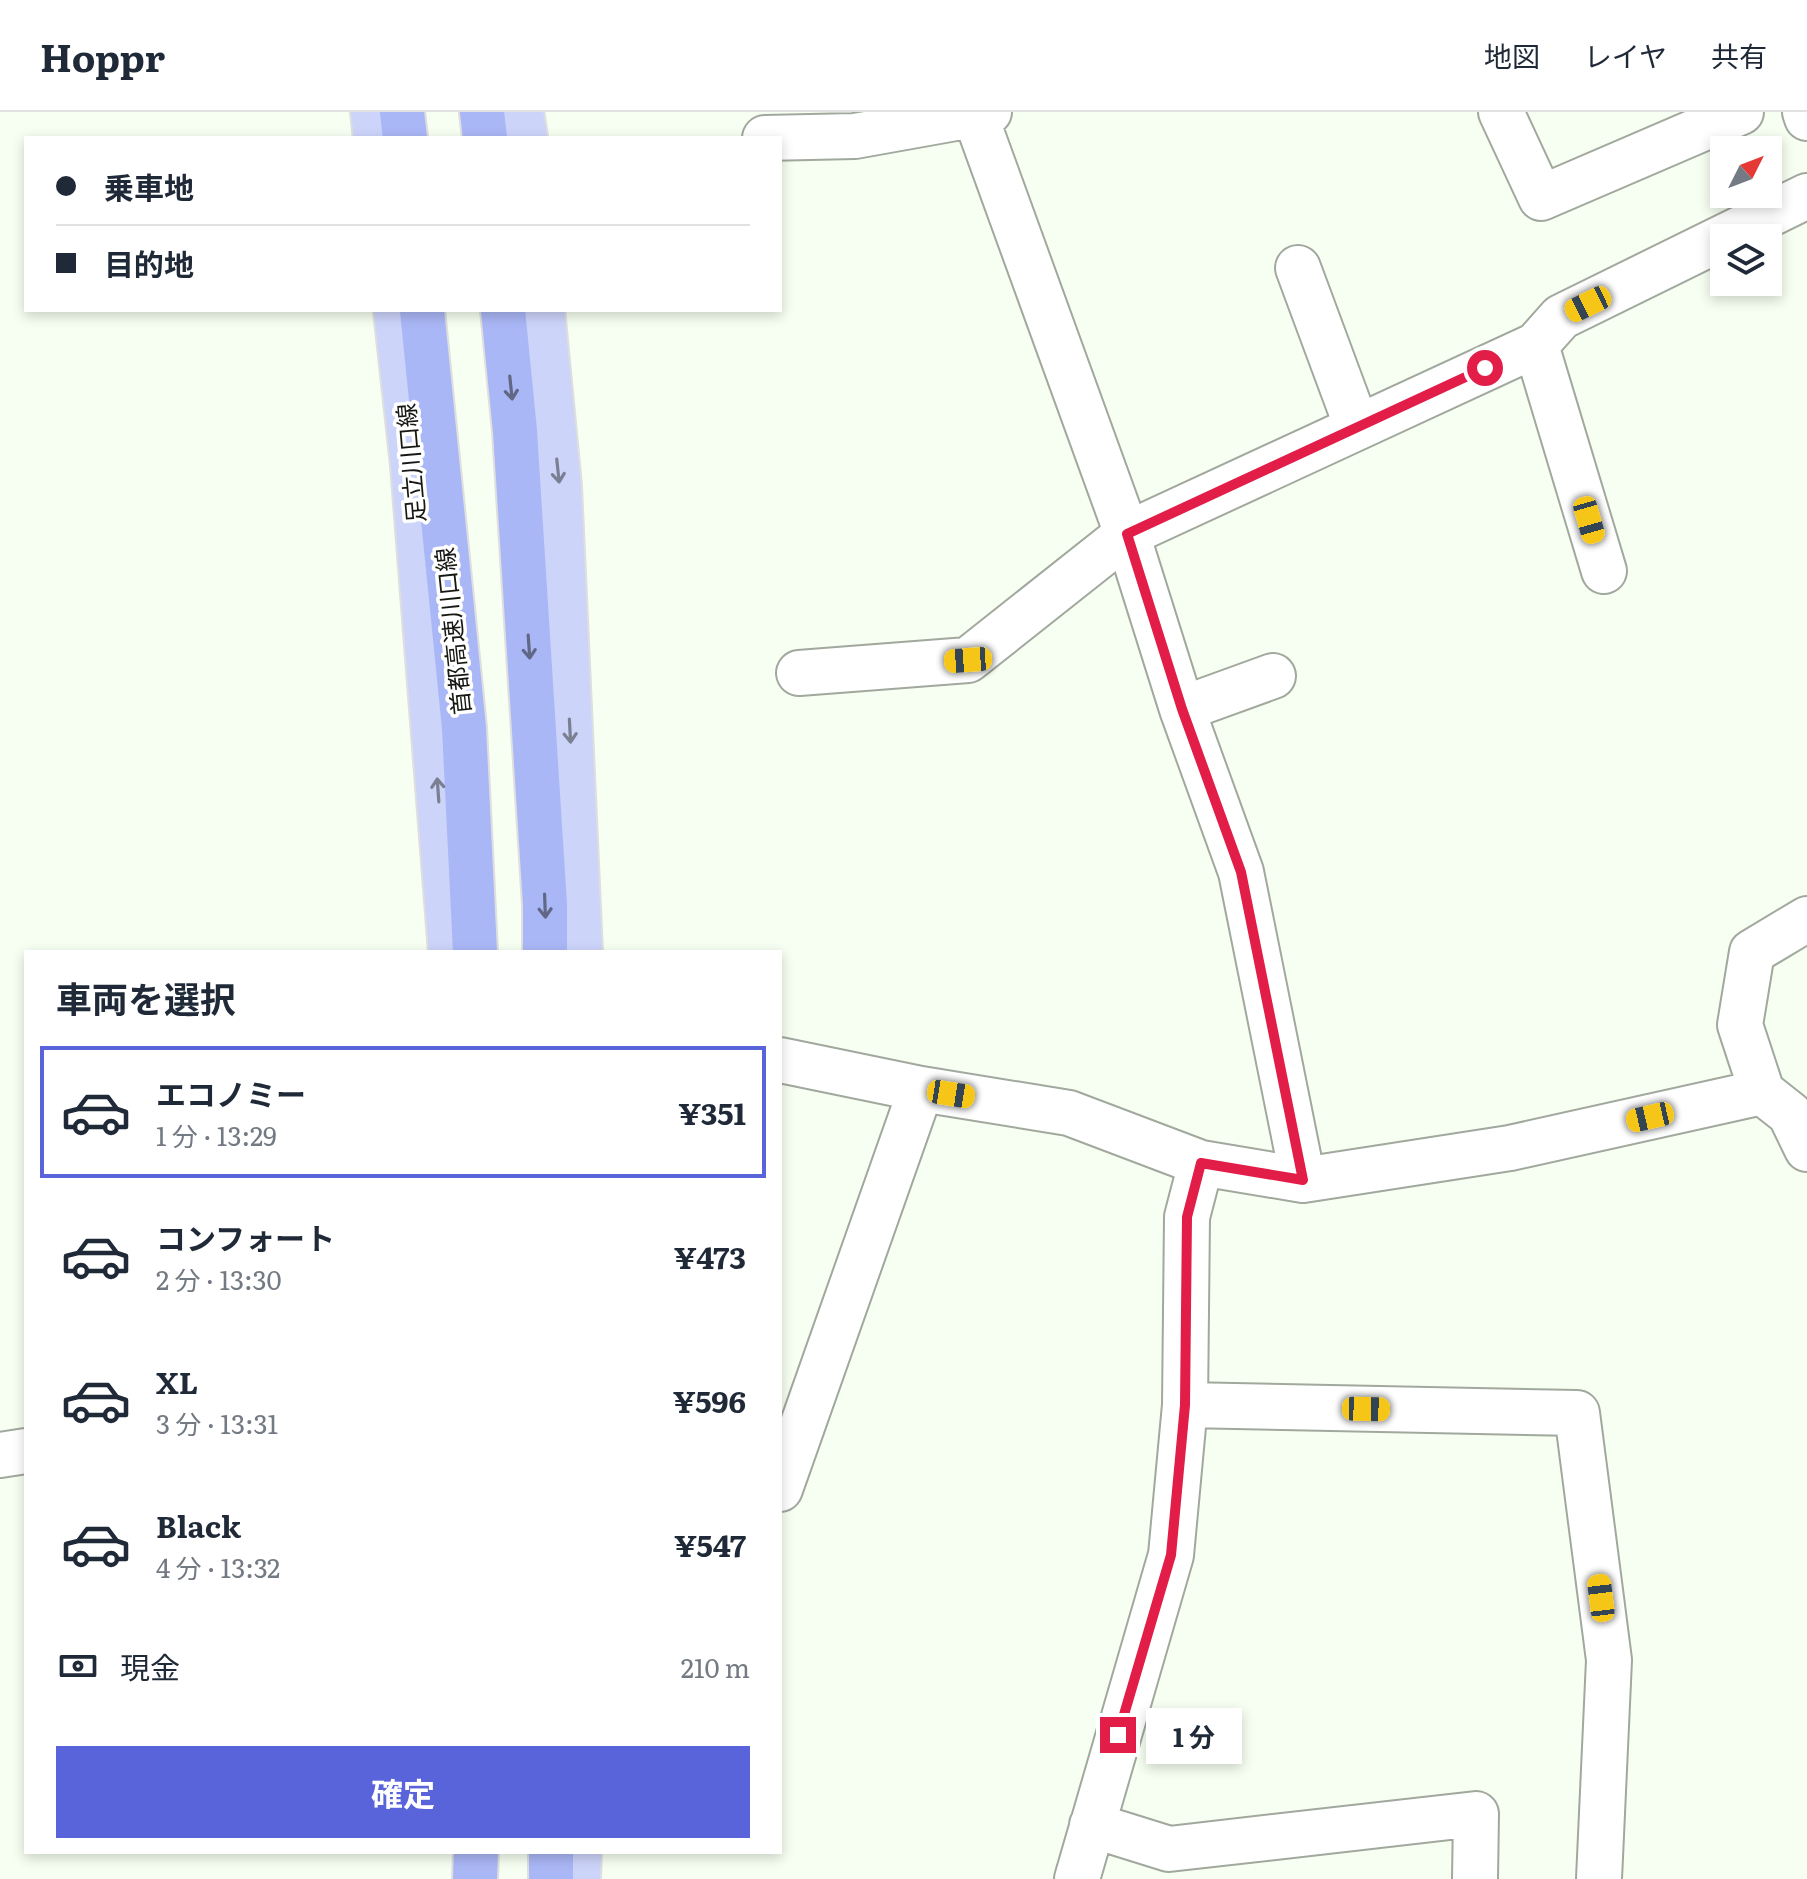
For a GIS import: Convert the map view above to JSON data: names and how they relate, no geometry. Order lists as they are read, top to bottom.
{
  "streets": {
    "highway": ["首都高速川口線"],
    "main road": ["足立川口線"]
  },
  "north": "top right",
  "page": {
    "header": "Hoppr",
    "nav": ["地図", "レイヤ", "共有"],
    "banner": ["乗車地", "目的地"],
    "heading": "車両を選択",
    "list": [
      {
        "name": "エコノミー",
        "note": "1 分 · 13:29",
        "value": "¥351"
      },
      {
        "name": "コンフォート",
        "note": "2 分 · 13:30",
        "value": "¥473"
      },
      {
        "name": "XL",
        "note": "3 分 · 13:31",
        "value": "¥596"
      },
      {
        "name": "Black",
        "note": "4 分 · 13:32",
        "value": "¥547"
      }
    ],
    "pay": ["現金", "210 m"],
    "bubble": "1 分",
    "buttons": "確定"
  }
}
